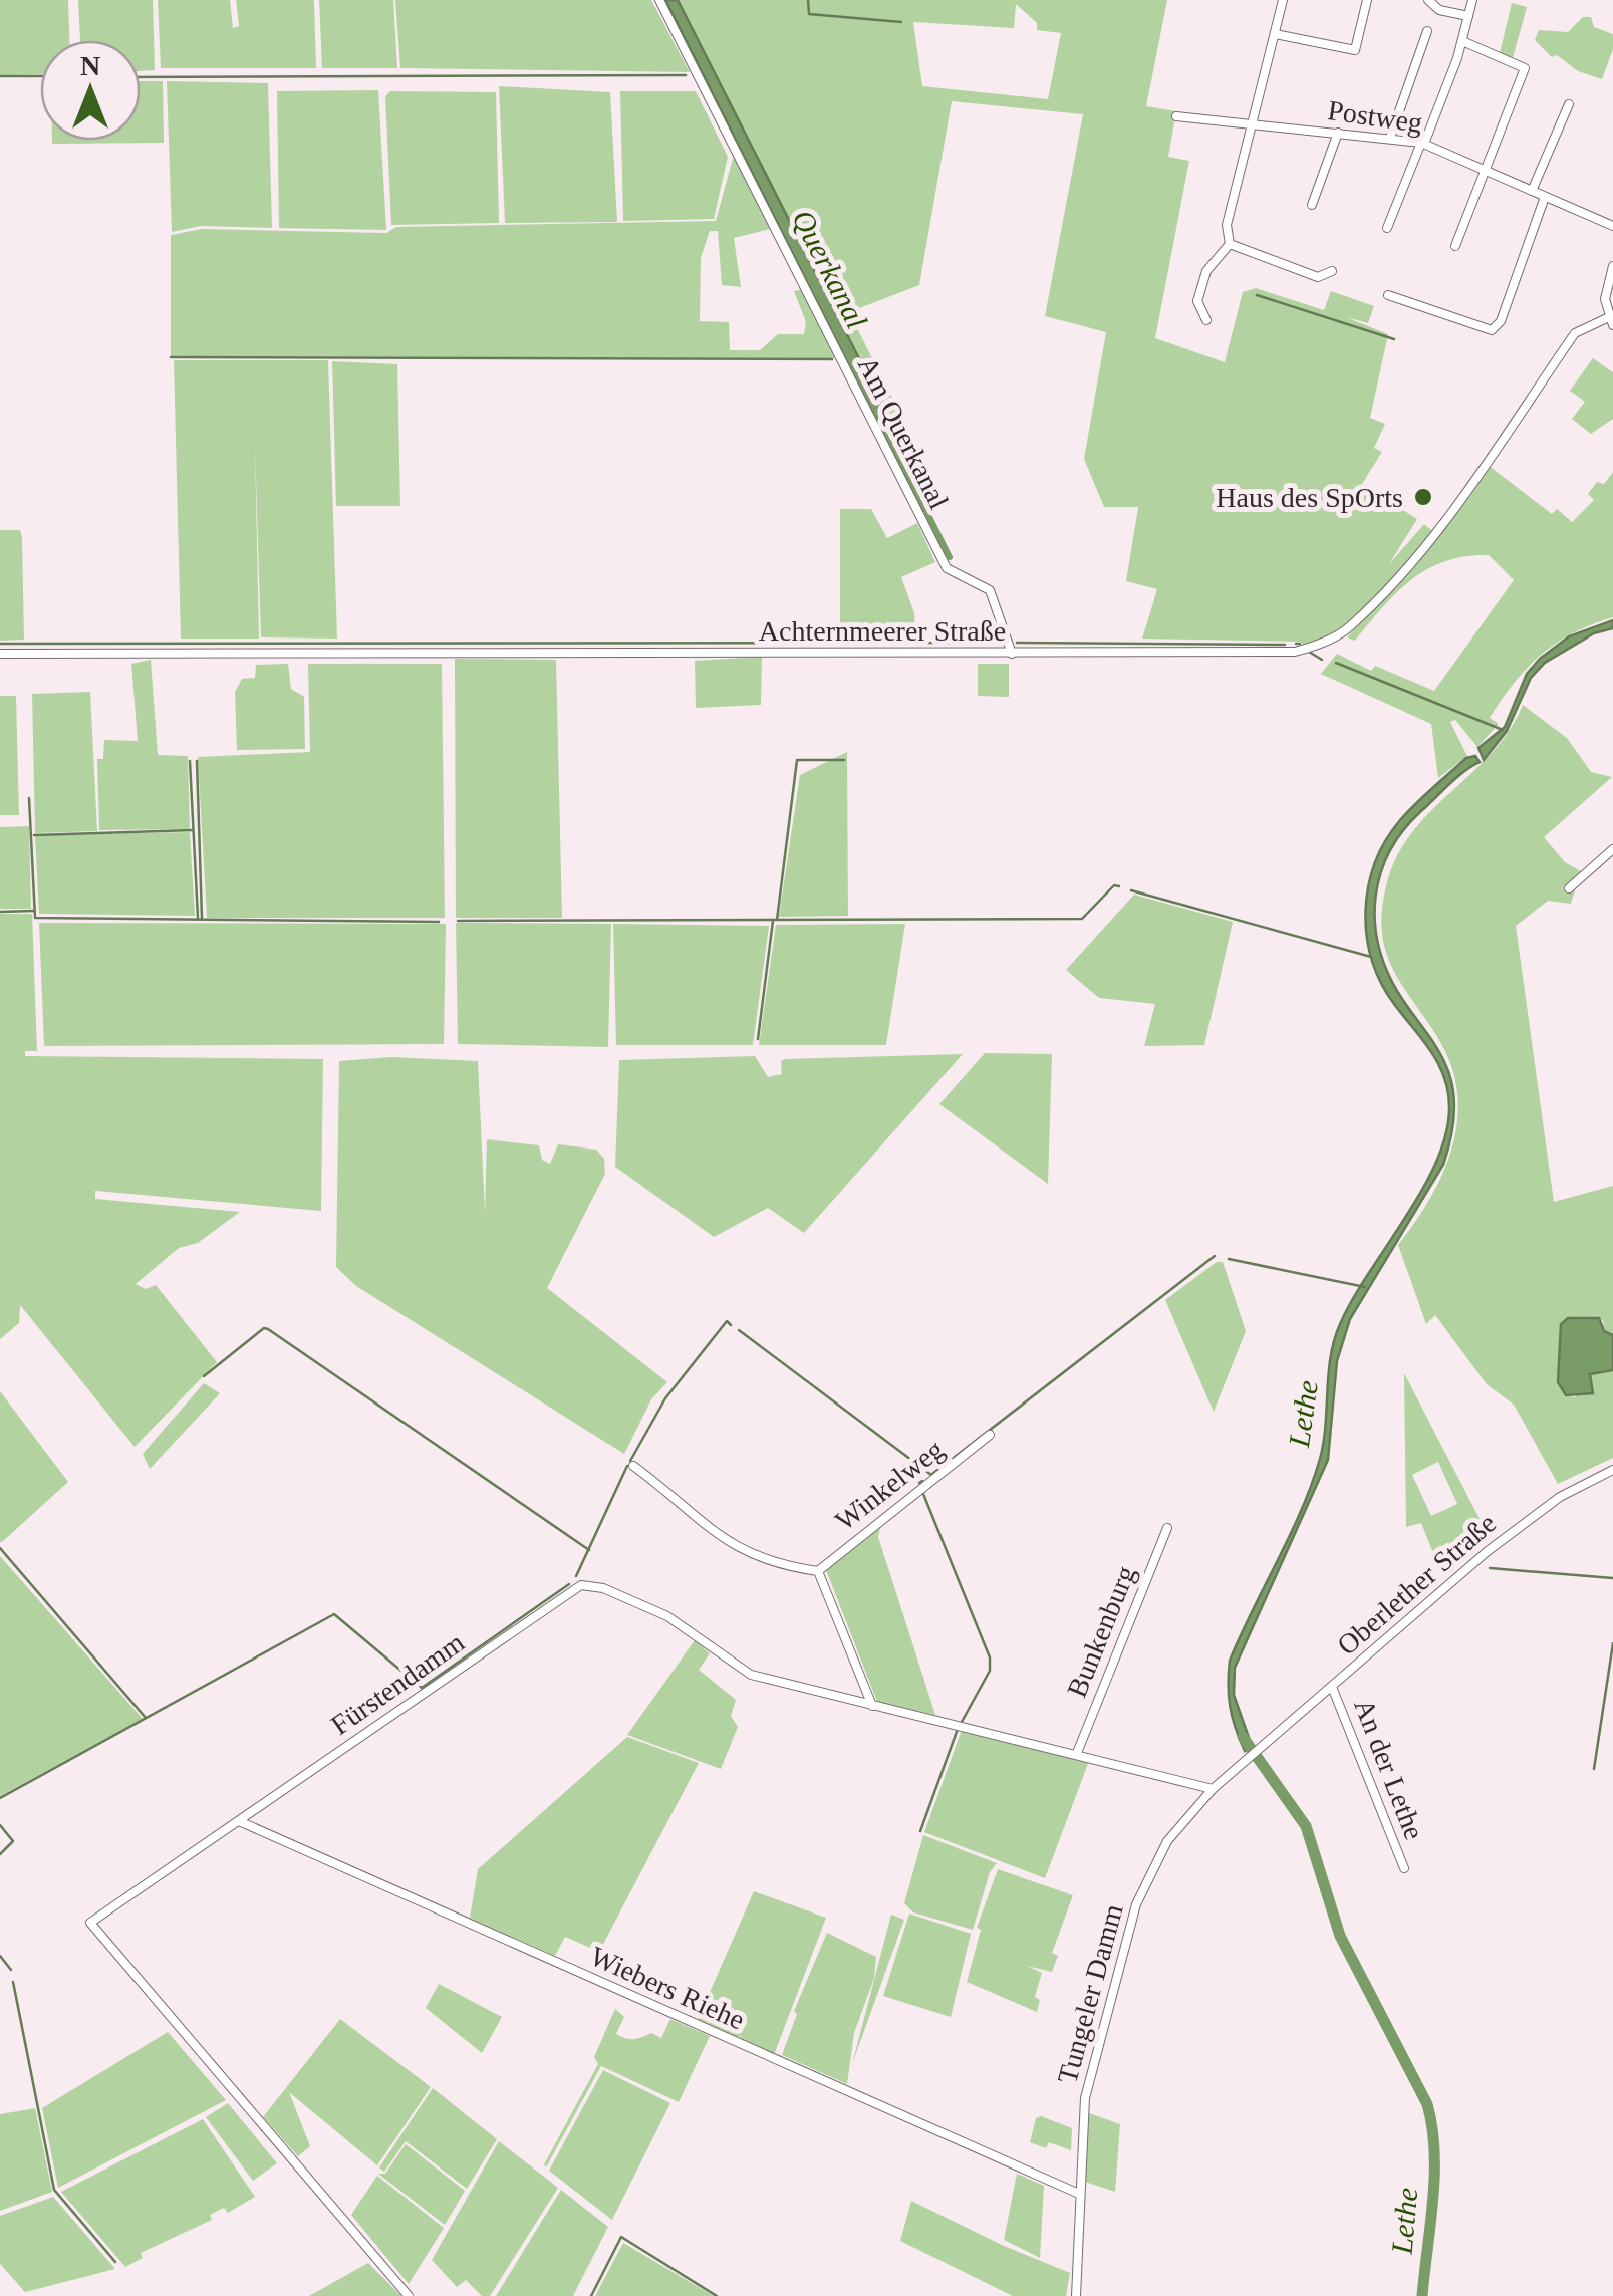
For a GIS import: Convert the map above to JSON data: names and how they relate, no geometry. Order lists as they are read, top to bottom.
{
  "streets": {
    "street": [
      "Postweg",
      "Am Querkanal",
      "Achternmeerer Straße",
      "Winkelweg",
      "Oberlether Straße",
      "Bunkenburg",
      "Fürstendamm",
      "An der Lethe",
      "Wiebers Riehe",
      "Tungeler Damm"
    ]
  },
  "crossings": [
    ["Am Querkanal", "Achternmeerer Straße"],
    ["Oberlether Straße", "An der Lethe"],
    ["Oberlether Straße", "Tungeler Damm"],
    ["Bunkenburg", "Fürstendamm"],
    ["Fürstendamm", "Wiebers Riehe"],
    ["Fürstendamm", "Tungeler Damm"],
    ["Wiebers Riehe", "Tungeler Damm"]
  ],
  "water": ["Querkanal", "Lethe"],
  "places": ["Haus des SpOrts"],
  "north": "top"
}
